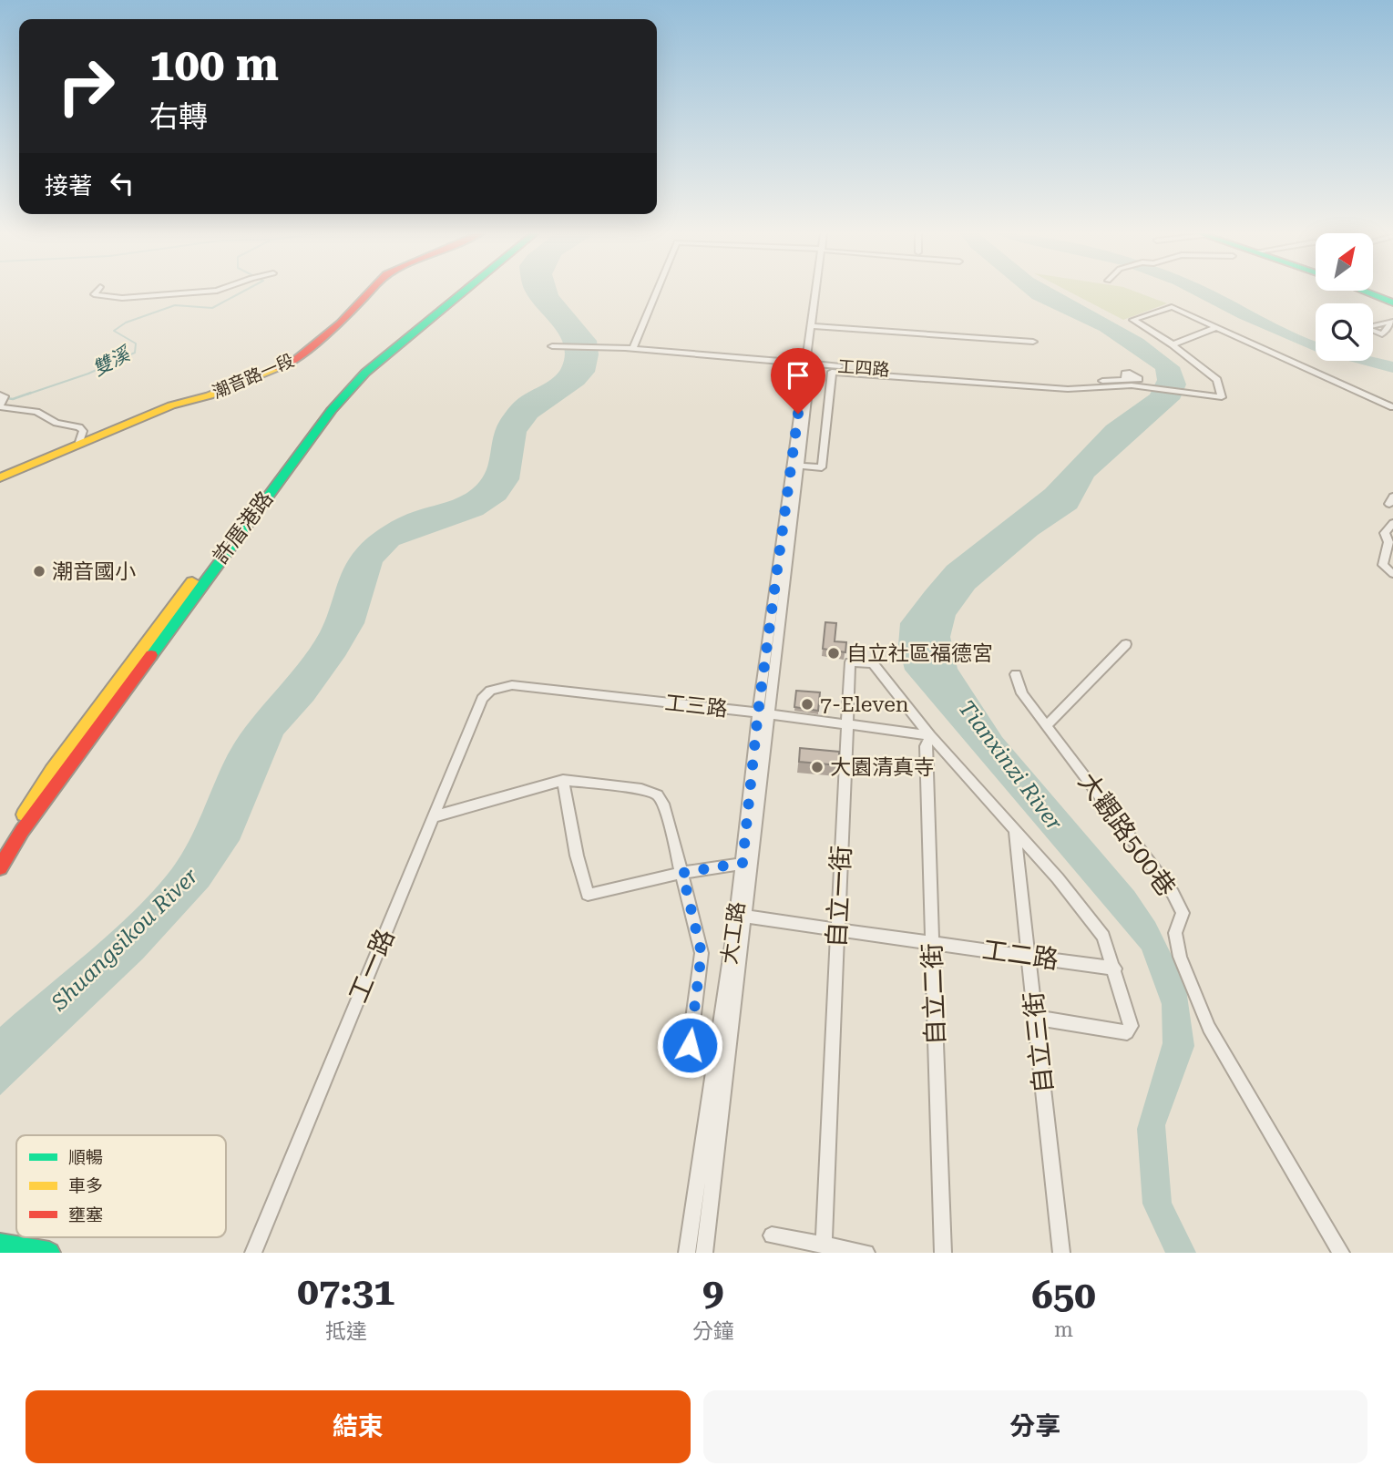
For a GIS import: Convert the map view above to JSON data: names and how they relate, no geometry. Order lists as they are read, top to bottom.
{
  "streets": {
    "street": [
      "工四路",
      "潮音路一段",
      "許厝港路",
      "工三路",
      "大觀路500巷",
      "自立一街",
      "大工路",
      "工二路",
      "工一路",
      "自立二街",
      "自立三街"
    ]
  },
  "crossings": [
    ["工四路", "大工路"],
    ["工三路", "自立一街"],
    ["工三路", "大工路"],
    ["工三路", "工一路"],
    ["工三路", "自立二街"],
    ["自立一街", "工二路"],
    ["自立一街", "自立二街"],
    ["大工路", "工二路"],
    ["工二路", "自立二街"],
    ["工二路", "自立三街"]
  ],
  "water": ["雙溪", "Tianxinzi River", "Shuangsikou River"],
  "places": [
    "潮音國小",
    "自立社區福德宮",
    "7-Eleven",
    "大園清真寺"
  ],
  "legend": ["順暢", "車多", "壅塞"],
  "north": "top right",
  "page": {
    "turn": ["100 m", "右轉"],
    "then": "接著",
    "eta": [
      "07:31",
      "抵達",
      "9",
      "分鐘",
      "650",
      "m"
    ],
    "buttons": ["結束", "分享"]
  }
}
